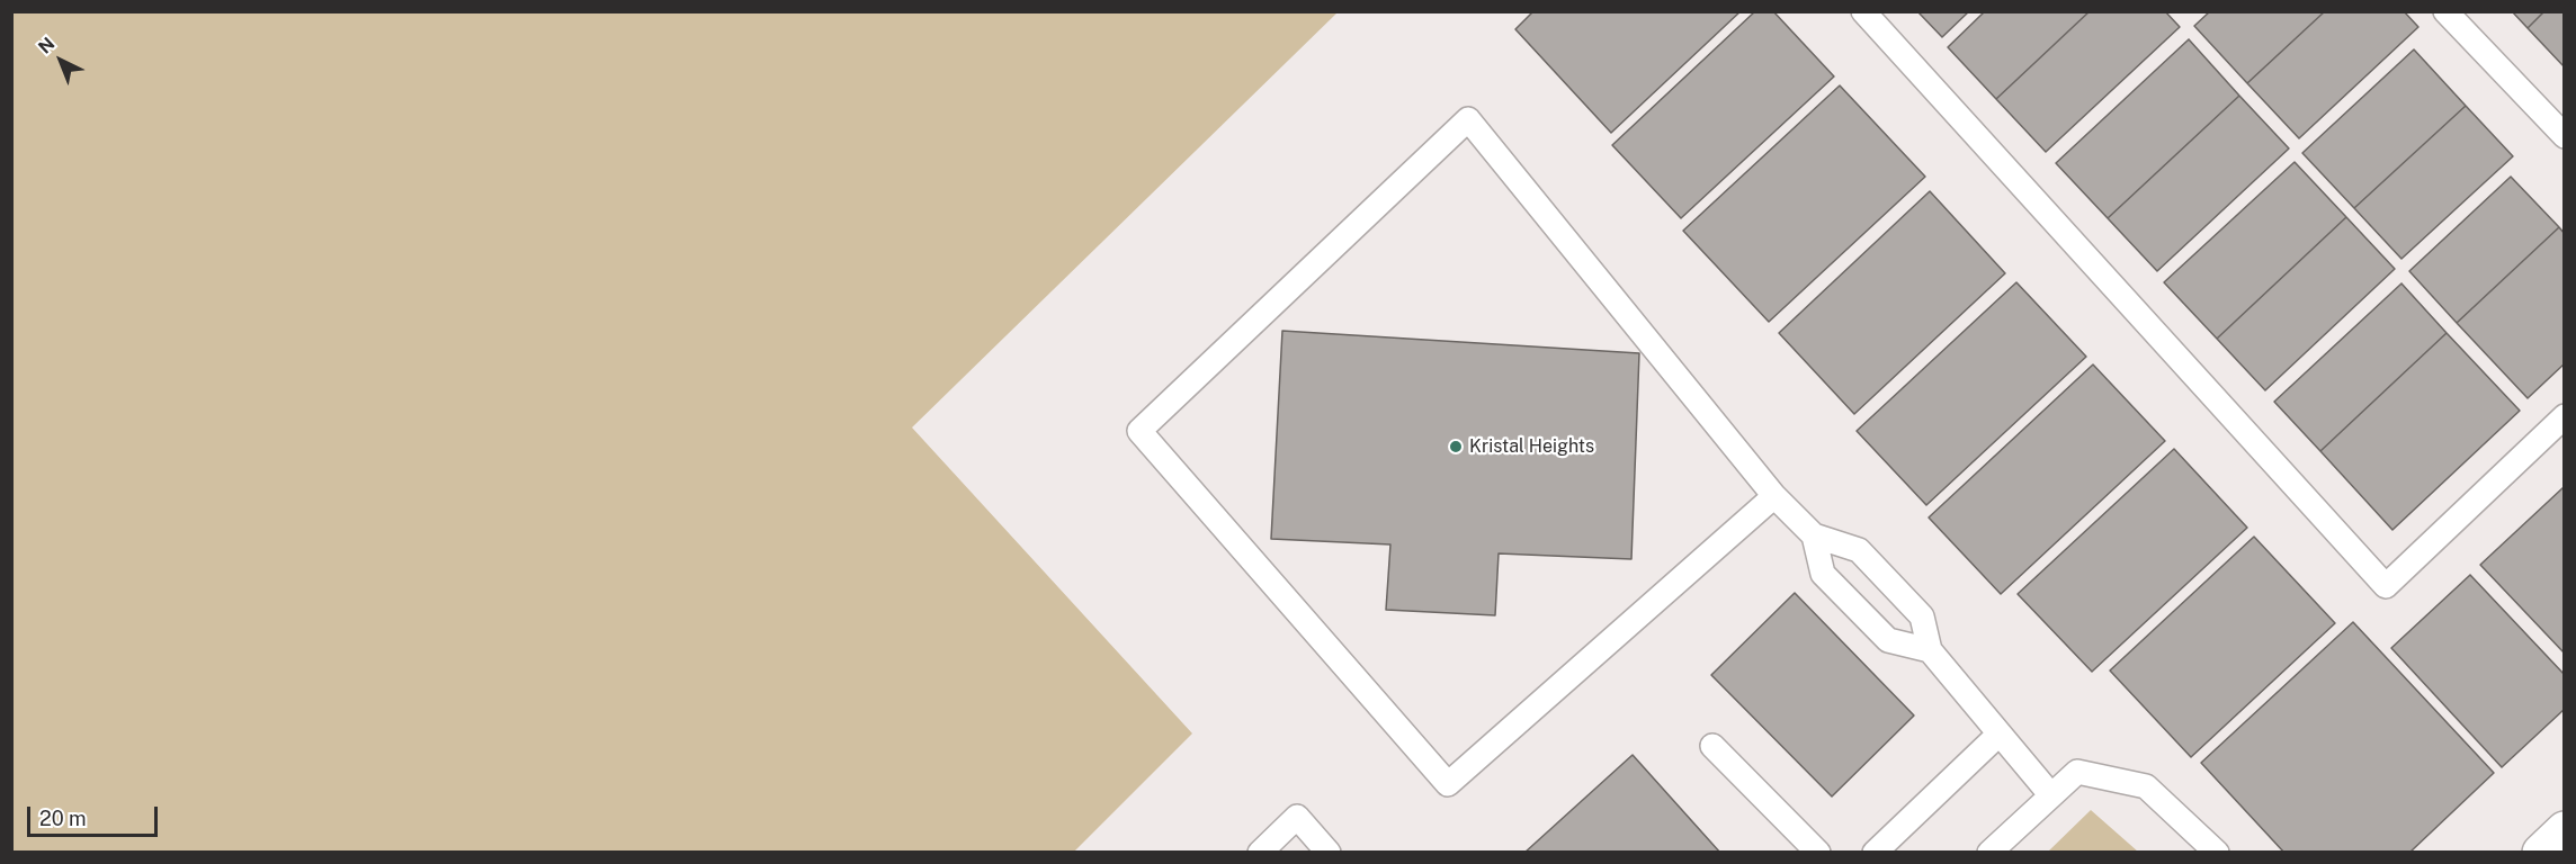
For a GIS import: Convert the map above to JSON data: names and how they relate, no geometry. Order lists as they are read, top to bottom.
{
  "places": ["Kristal Heights"],
  "scale_bar": "20 m",
  "north": "top left"
}
